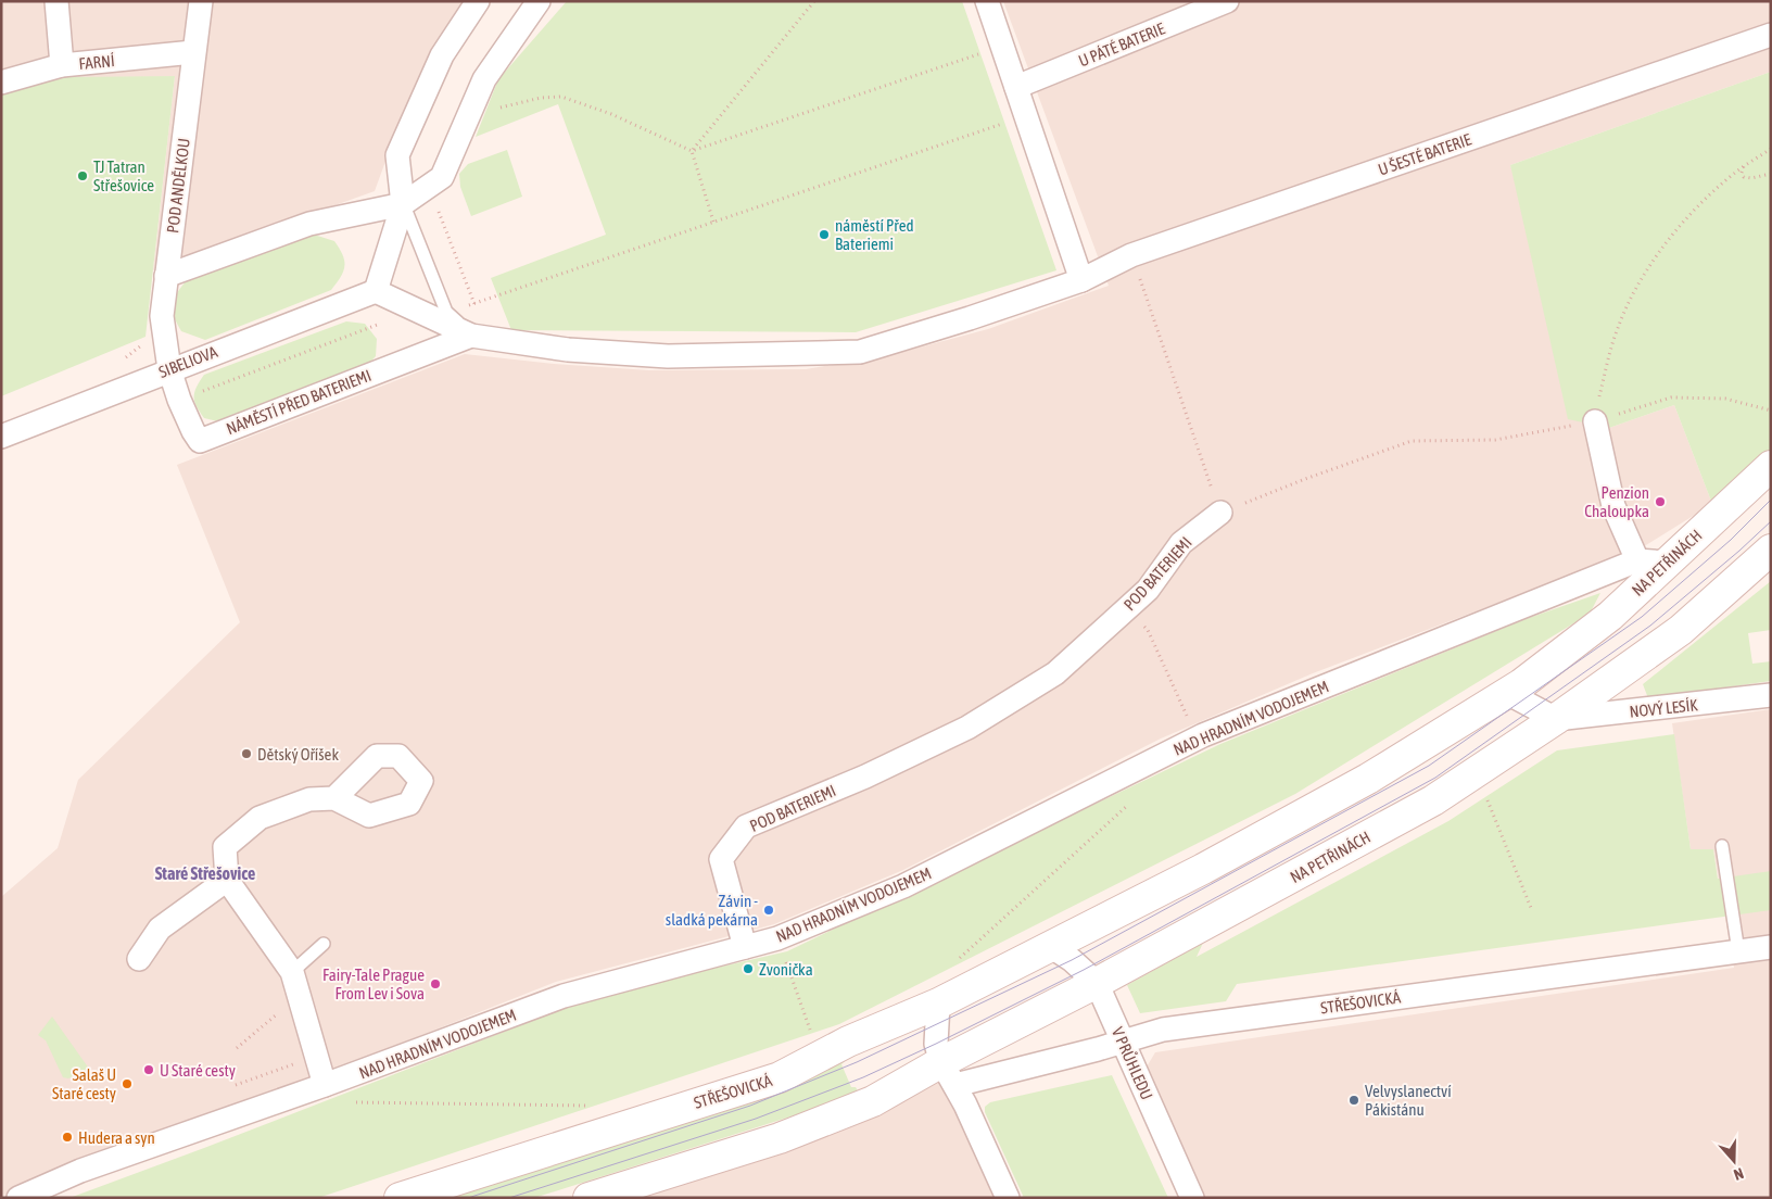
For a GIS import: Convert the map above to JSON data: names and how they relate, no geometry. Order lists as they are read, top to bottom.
{
  "streets": {
    "street": [
      "U PÁTÉ BATERIE",
      "FARNÍ",
      "U ŠESTÉ BATERIE",
      "POD ANDĚLKOU",
      "SIBELIOVA",
      "NÁMĚSTÍ PŘED BATERIEMI",
      "NA PETŘINÁCH",
      "POD BATERIEMI",
      "NOVÝ LESÍK",
      "NAD HRADNÍM VODOJEMEM",
      "STŘEŠOVICKÁ",
      "V PRŮHLEDU"
    ]
  },
  "crossings": [
    ["FARNÍ", "POD ANDĚLKOU"],
    ["U ŠESTÉ BATERIE", "NÁMĚSTÍ PŘED BATERIEMI"],
    ["POD ANDĚLKOU", "SIBELIOVA"],
    ["POD ANDĚLKOU", "NÁMĚSTÍ PŘED BATERIEMI"],
    ["SIBELIOVA", "NÁMĚSTÍ PŘED BATERIEMI"],
    ["NA PETŘINÁCH", "NOVÝ LESÍK"],
    ["NA PETŘINÁCH", "NAD HRADNÍM VODOJEMEM"],
    ["NA PETŘINÁCH", "STŘEŠOVICKÁ"],
    ["NA PETŘINÁCH", "V PRŮHLEDU"],
    ["POD BATERIEMI", "NAD HRADNÍM VODOJEMEM"],
    ["STŘEŠOVICKÁ", "V PRŮHLEDU"]
  ],
  "districts": ["Staré Střešovice"],
  "places": [
    "TJ Tatran Střešovice",
    "náměstí Před Bateriemi",
    "Penzion Chaloupka",
    "Dětský Oříšek",
    "Závin - sladká pekárna",
    "Zvonička",
    "Fairy-Tale Prague From Lev i Sova",
    "U Staré cesty",
    "Salaš U Staré cesty",
    "Velvyslanectví Pákistánu",
    "Hudera a syn"
  ],
  "north": "bottom"
}
